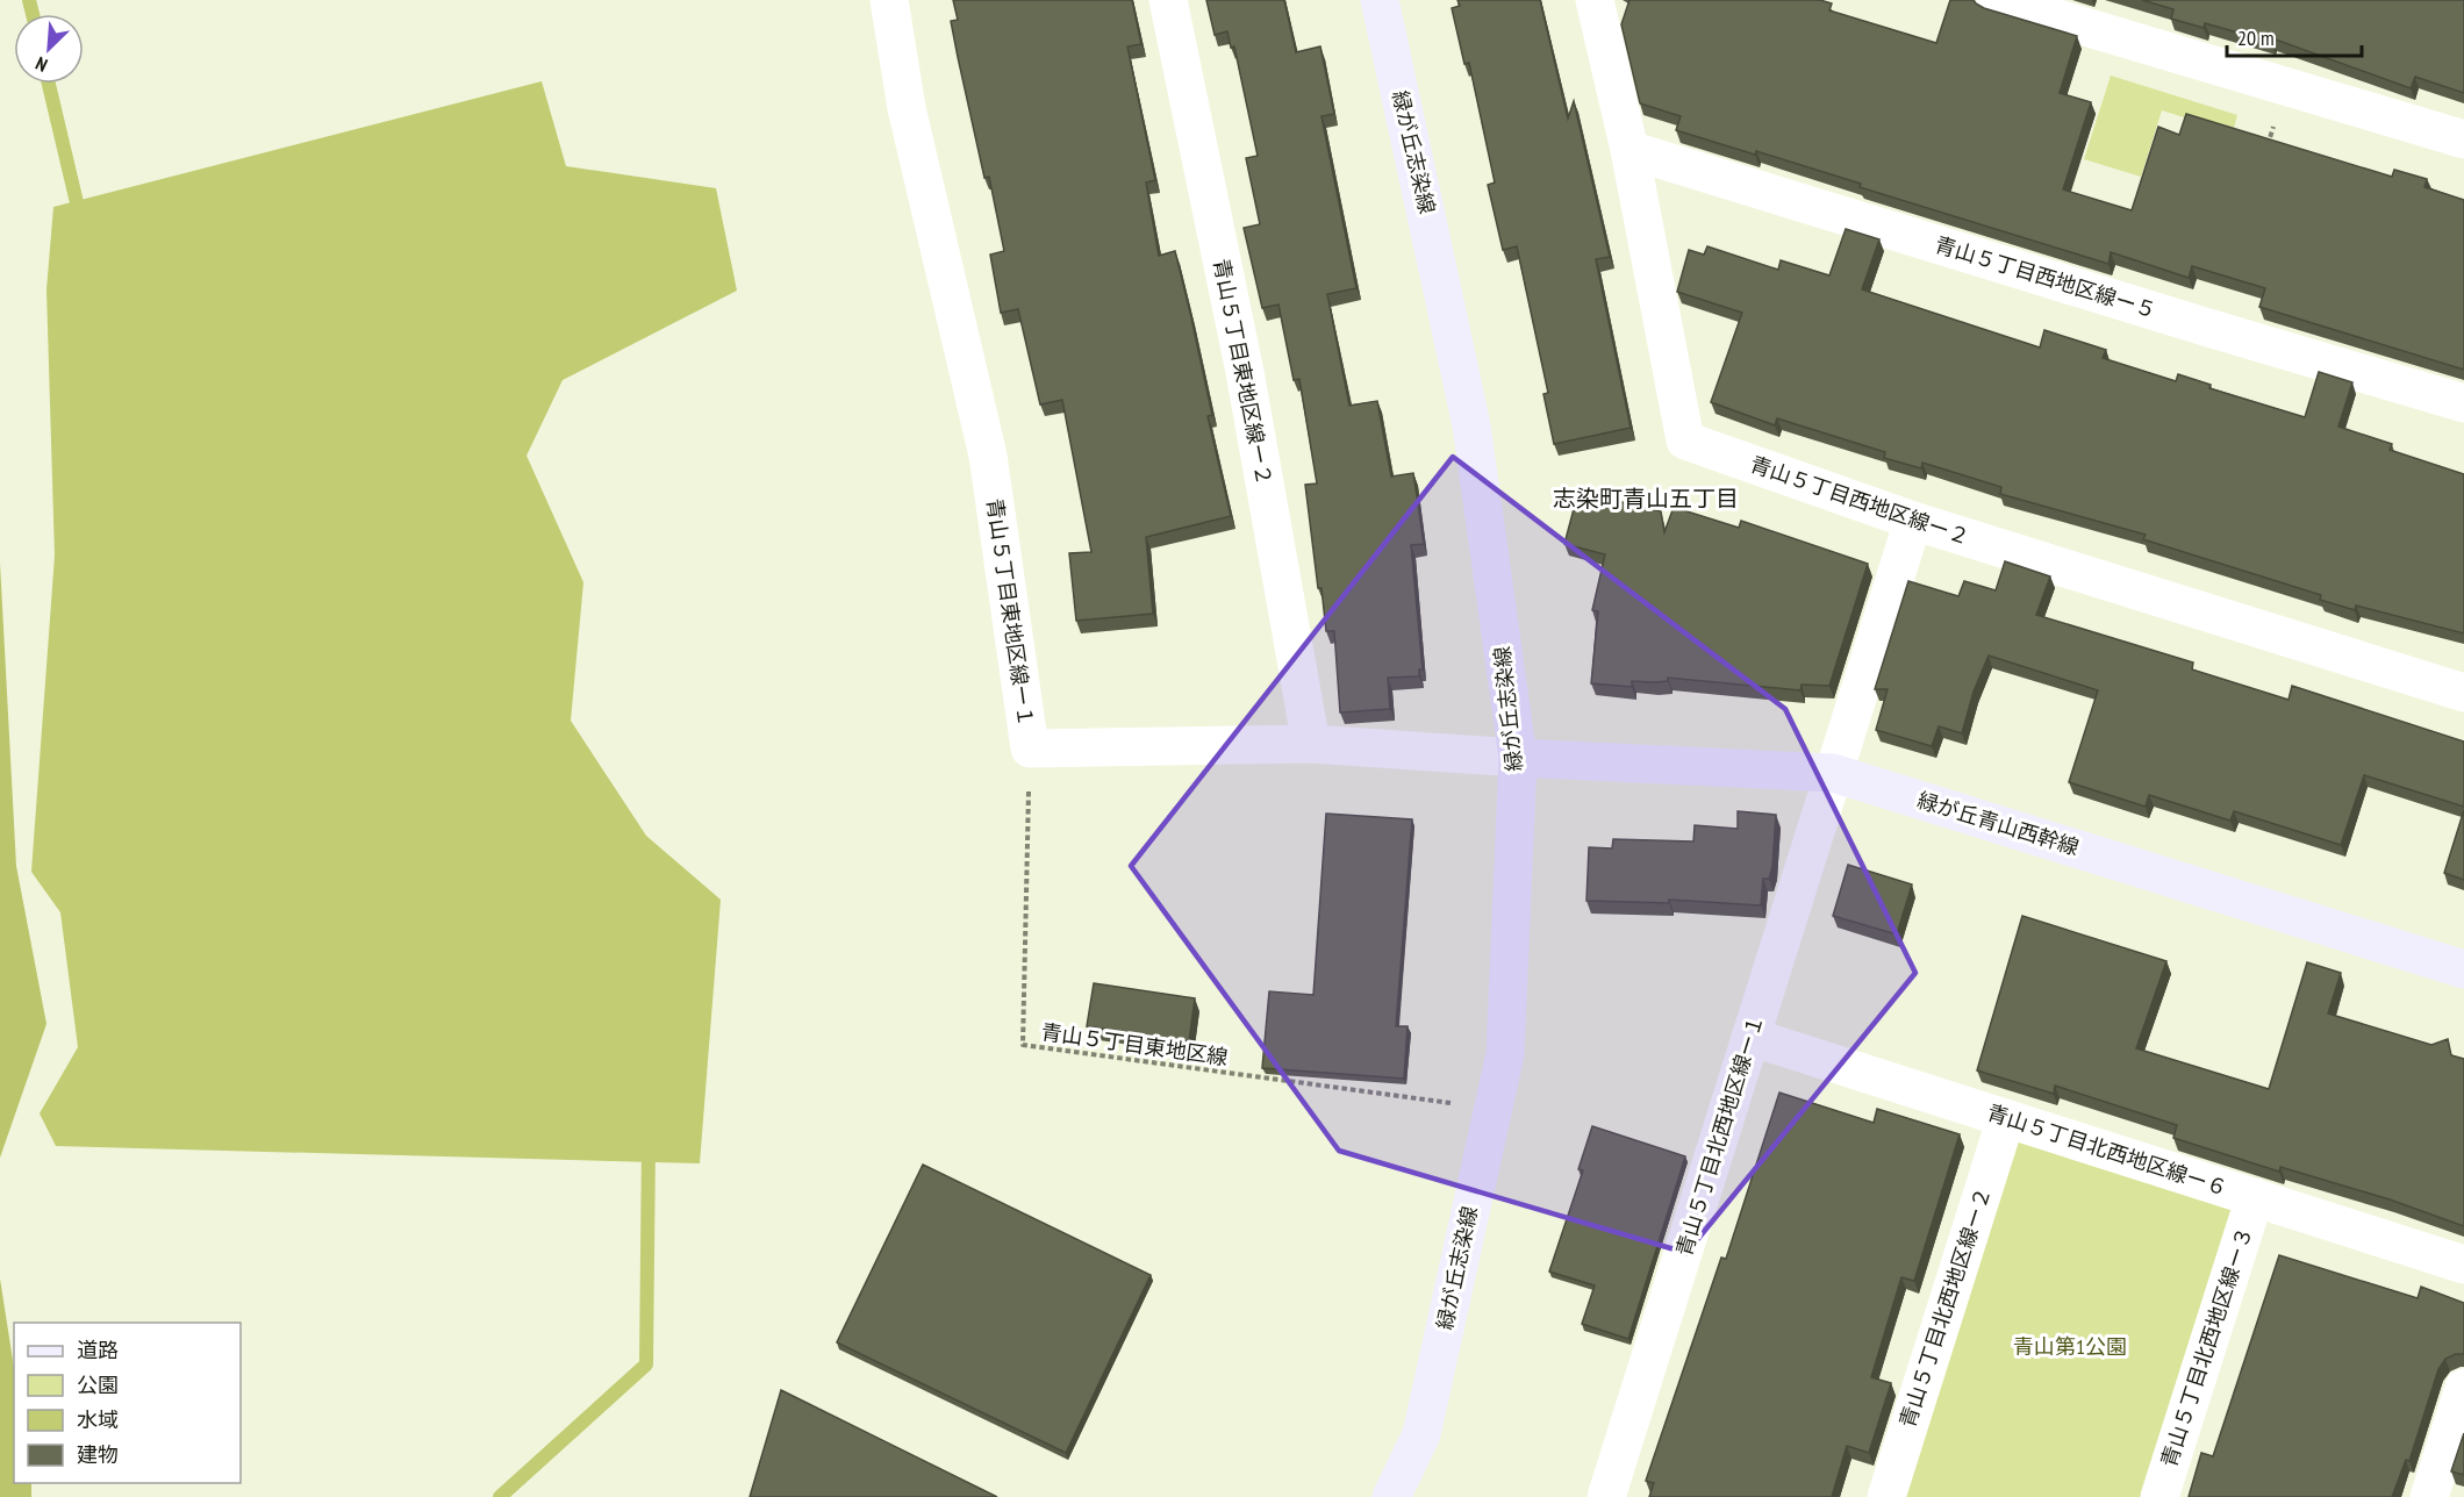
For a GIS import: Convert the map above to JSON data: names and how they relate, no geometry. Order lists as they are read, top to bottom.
{
  "streets": {
    "street": [
      "緑が丘志染線",
      "青山５丁目西地区線ー５",
      "青山５丁目東地区線ー２",
      "青山５丁目西地区線ー２",
      "青山５丁目東地区線ー１",
      "緑が丘青山西幹線",
      "青山５丁目北西地区線ー１",
      "青山５丁目北西地区線ー６",
      "青山５丁目北西地区線ー２",
      "青山５丁目北西地区線ー３"
    ],
    "path": ["青山５丁目東地区線"]
  },
  "crossings": [
    ["緑が丘志染線", "青山５丁目東地区線ー１"],
    ["緑が丘志染線", "緑が丘青山西幹線"],
    ["緑が丘志染線", "青山５丁目東地区線"],
    ["青山５丁目西地区線ー５", "青山５丁目西地区線ー２"],
    ["青山５丁目東地区線ー２", "青山５丁目東地区線ー１"],
    ["青山５丁目西地区線ー２", "青山５丁目北西地区線ー１"],
    ["青山５丁目東地区線ー１", "緑が丘青山西幹線"],
    ["青山５丁目東地区線ー１", "青山５丁目東地区線"],
    ["緑が丘青山西幹線", "青山５丁目北西地区線ー１"],
    ["青山５丁目北西地区線ー１", "青山５丁目北西地区線ー６"],
    ["青山５丁目北西地区線ー６", "青山５丁目北西地区線ー２"],
    ["青山５丁目北西地区線ー６", "青山５丁目北西地区線ー３"]
  ],
  "districts": ["志染町青山五丁目"],
  "parks": ["青山第1公園"],
  "legend": [
    "道路",
    "公園",
    "水域",
    "建物"
  ],
  "scale_bar": "20 m",
  "north": "bottom left"
}
